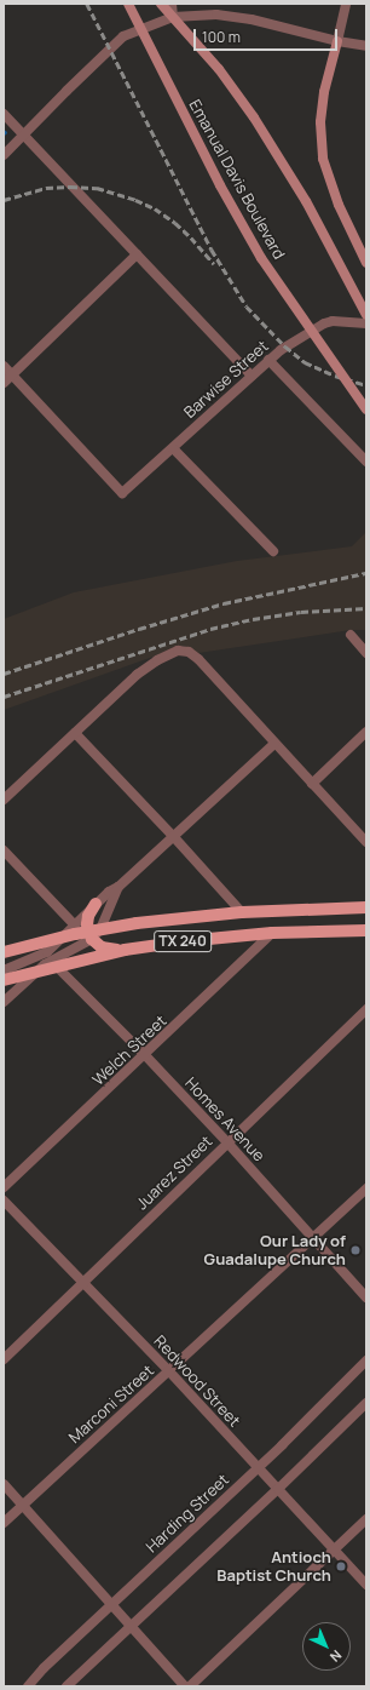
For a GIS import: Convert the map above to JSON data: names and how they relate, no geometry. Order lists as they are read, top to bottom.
{
  "streets": {
    "main road": ["Emanual Davis Boulevard", "TX 240"],
    "street": [
      "Barwise Street",
      "Welch Street",
      "Homes Avenue",
      "Juarez Street",
      "Redwood Street",
      "Marconi Street",
      "Harding Street"
    ]
  },
  "crossings": [
    ["TX 240", "Welch Street"],
    ["TX 240", "Homes Avenue"],
    ["Welch Street", "Homes Avenue"],
    ["Homes Avenue", "Juarez Street"],
    ["Homes Avenue", "Marconi Street"],
    ["Juarez Street", "Redwood Street"],
    ["Redwood Street", "Marconi Street"],
    ["Redwood Street", "Harding Street"]
  ],
  "places": ["Our Lady of Guadalupe Church", "Antioch Baptist Church"],
  "scale_bar": "100 m",
  "north": "bottom right"
}
